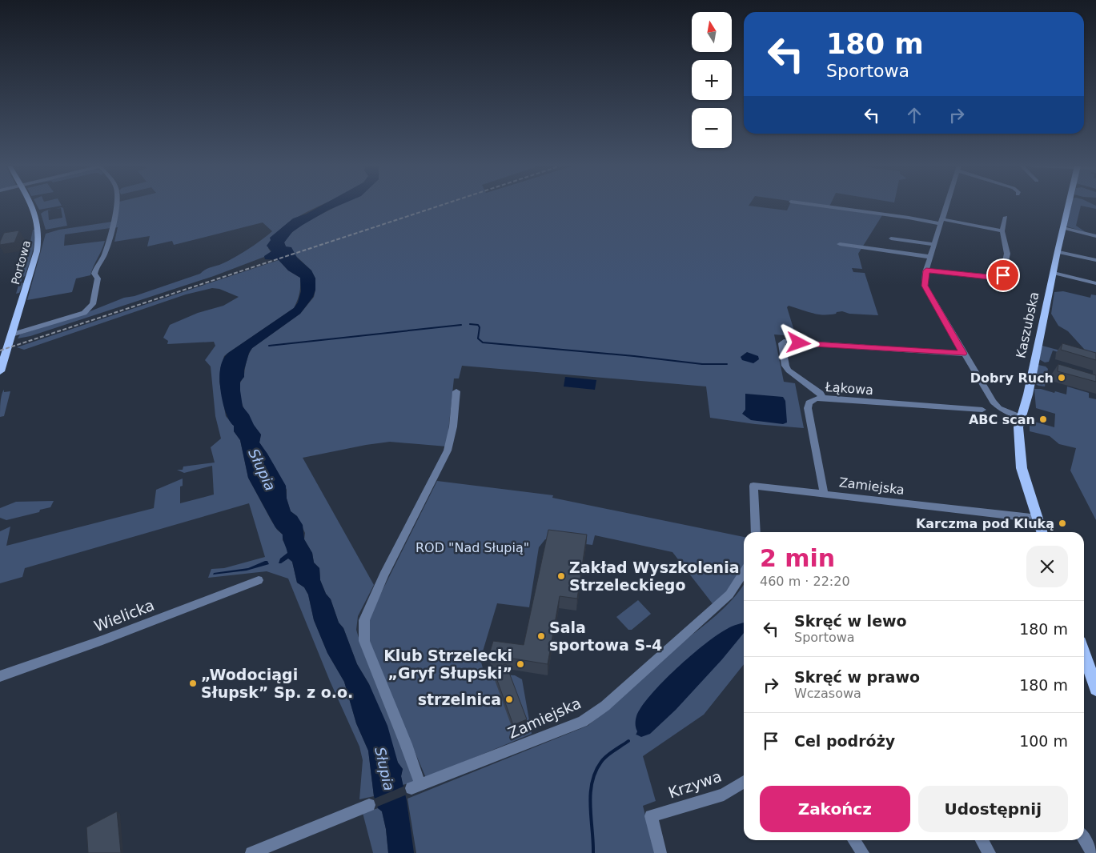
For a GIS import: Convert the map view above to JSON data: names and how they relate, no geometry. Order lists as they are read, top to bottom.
{
  "streets": {
    "main road": ["Portowa", "Kaszubska"],
    "street": [
      "Łąkowa",
      "Zamiejska",
      "Wielicka",
      "Krzywa"
    ]
  },
  "crossings": [
    ["Kaszubska", "Zamiejska"],
    ["Łąkowa", "Zamiejska"]
  ],
  "water": ["Słupia"],
  "parks": ["ROD \"Nad Słupią\""],
  "places": [
    "Dobry Ruch",
    "ABC scan",
    "Karczma pod Kluką",
    "Zakład Wyszkolenia Strzeleckiego",
    "Sala sportowa S-4",
    "Klub Strzelecki „Gryf Słupski”",
    "„Wodociągi Słupsk” Sp. z o.o.",
    "strzelnica"
  ],
  "north": "top",
  "page": {
    "map_buttons": ["+", "−"],
    "turn": ["180 m", "Sportowa"],
    "heading": ["2 min", "460 m · 22:20"],
    "list": [
      {
        "name": "Skręć w lewo",
        "note": "Sportowa",
        "value": "180 m"
      },
      {
        "name": "Skręć w prawo",
        "note": "Wczasowa",
        "value": "180 m"
      },
      {
        "name": "Cel podróży",
        "value": "100 m"
      }
    ],
    "buttons": ["Zakończ", "Udostępnij"]
  }
}
